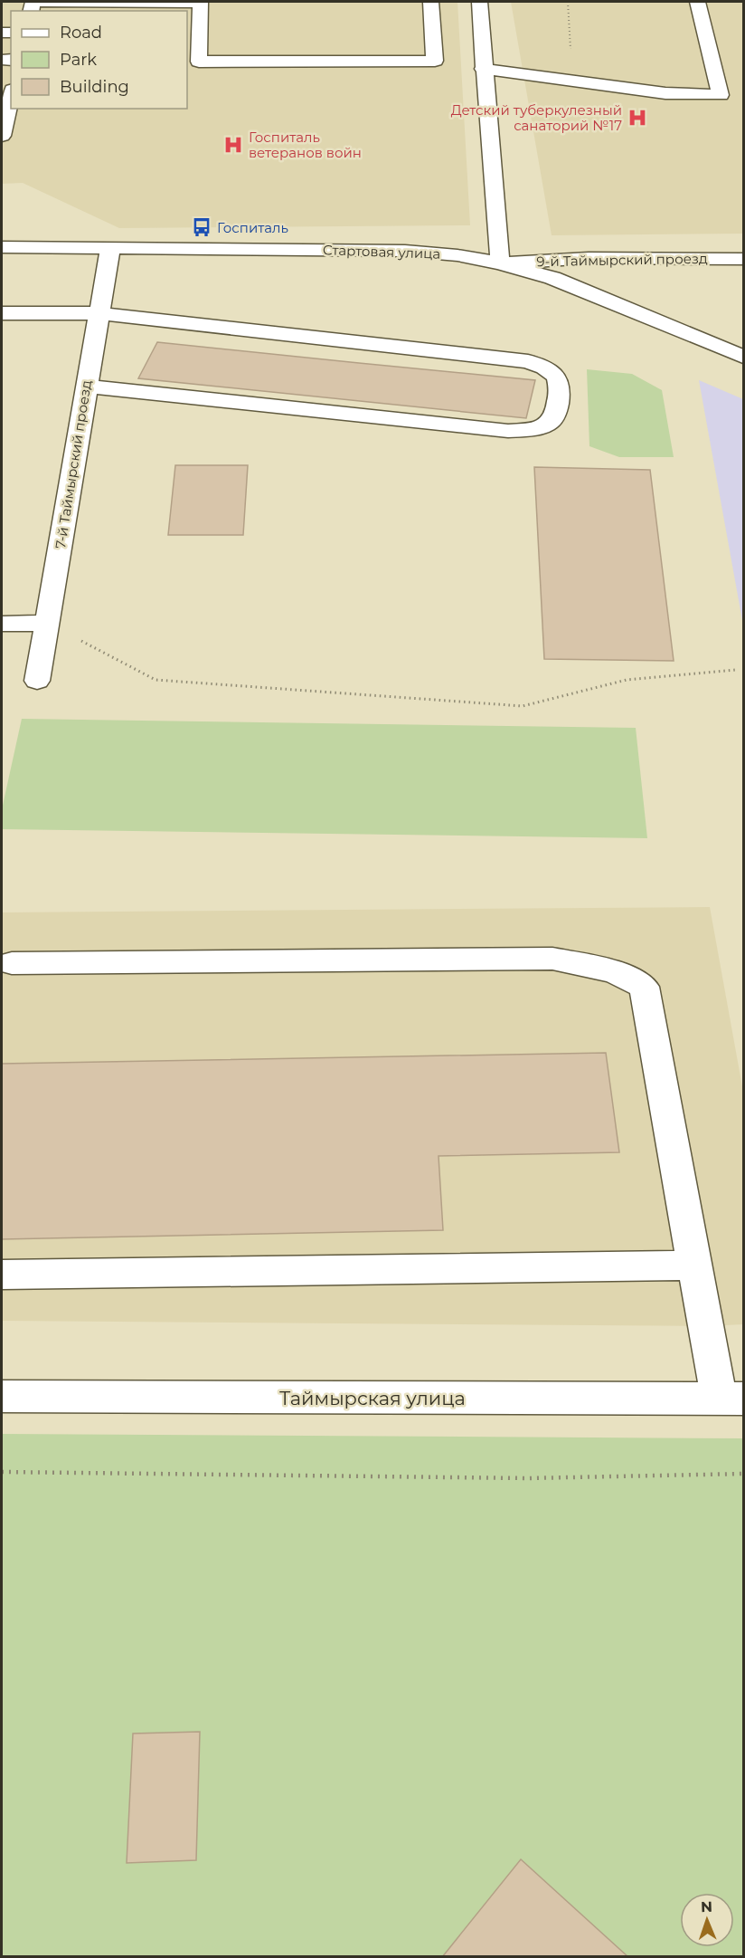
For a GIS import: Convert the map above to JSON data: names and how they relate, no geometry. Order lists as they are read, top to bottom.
{
  "streets": {
    "street": [
      "Стартовая улица",
      "9-й Таймырский проезд",
      "7-й Таймырский проезд",
      "Таймырская улица"
    ]
  },
  "crossings": [
    ["Стартовая улица", "9-й Таймырский проезд"],
    ["Стартовая улица", "7-й Таймырский проезд"]
  ],
  "places": {
    "hospital": ["Детский туберкулезный санаторий №17", "Госпиталь ветеранов войн"],
    "bus stop": ["Госпиталь"]
  },
  "legend": ["Road", "Park", "Building"],
  "north": "top"
}
